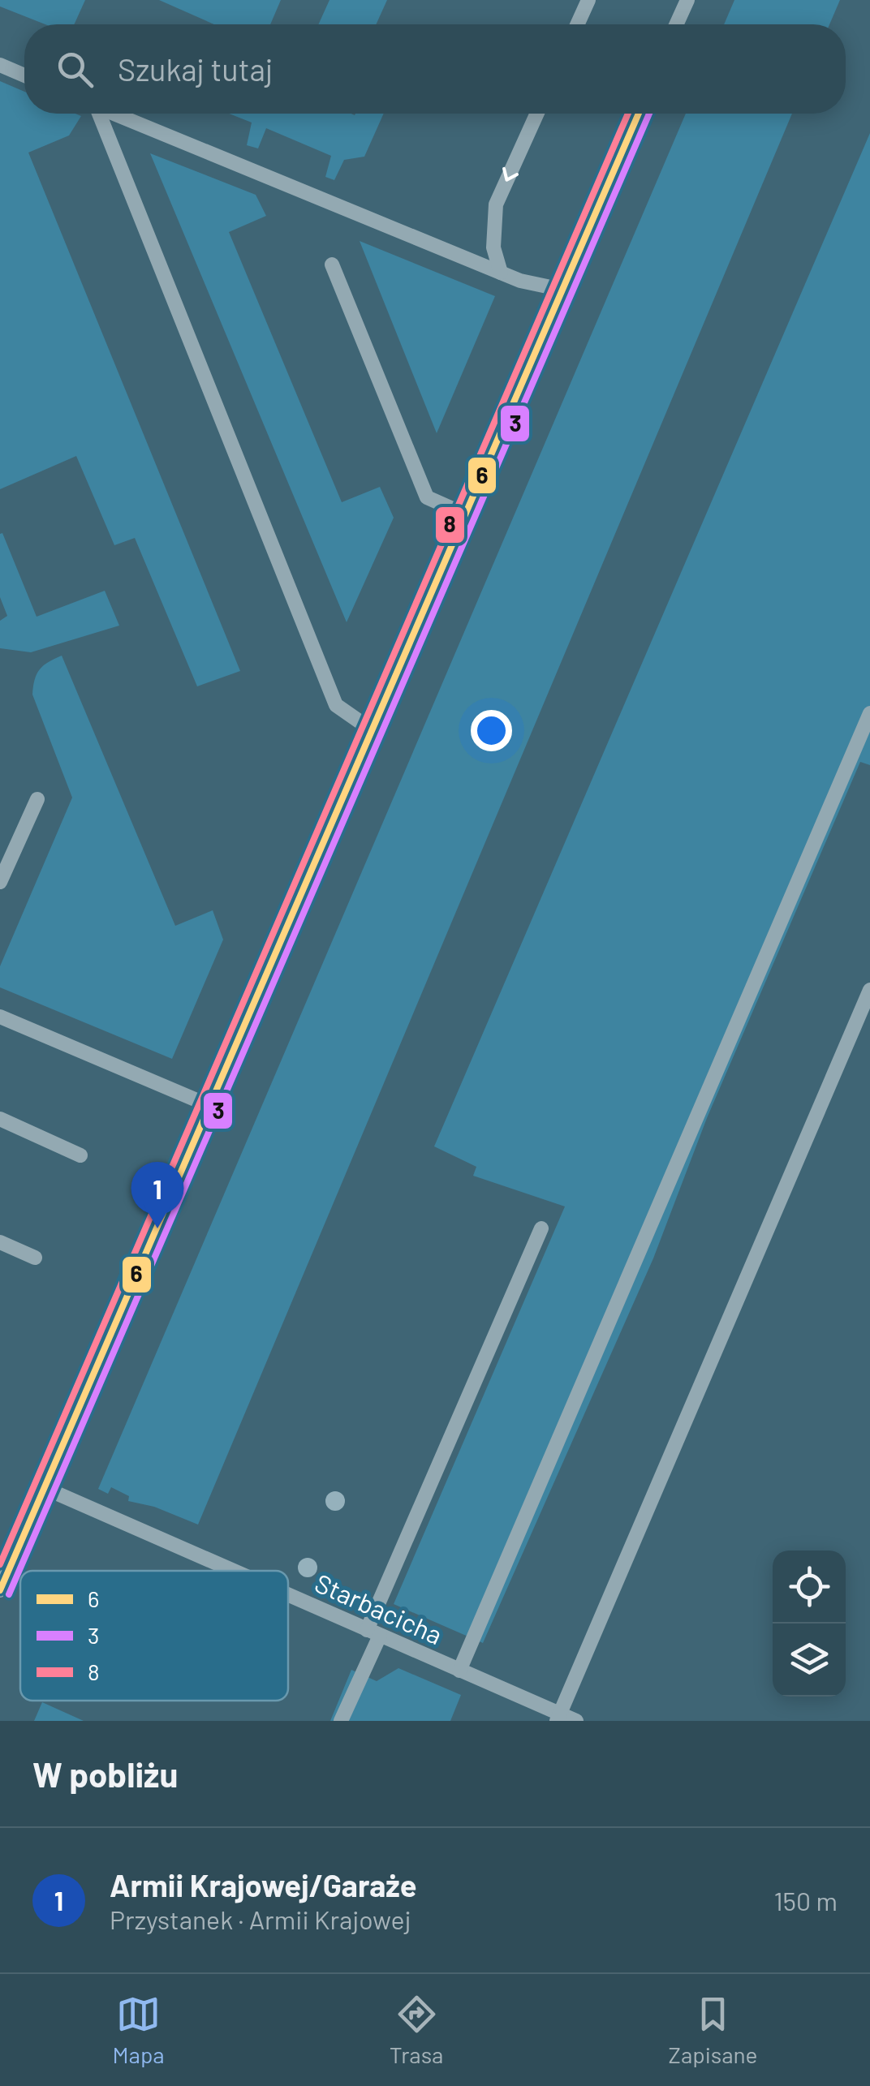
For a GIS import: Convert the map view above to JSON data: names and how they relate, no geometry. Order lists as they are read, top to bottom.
{
  "streets": {
    "street": ["Starbacicha"]
  },
  "lines": ["transit line 6", "transit line 3", "transit line 8"],
  "legend": ["6", "3", "8"],
  "page": {
    "search": "Szukaj tutaj",
    "pins": "1",
    "heading": "W pobliżu",
    "list": [
      {
        "mark": "1",
        "name": "Armii Krajowej/Garaże",
        "note": "Przystanek · Armii Krajowej",
        "value": "150 m"
      }
    ],
    "nav": ["Mapa", "Trasa", "Zapisane"]
  }
}
